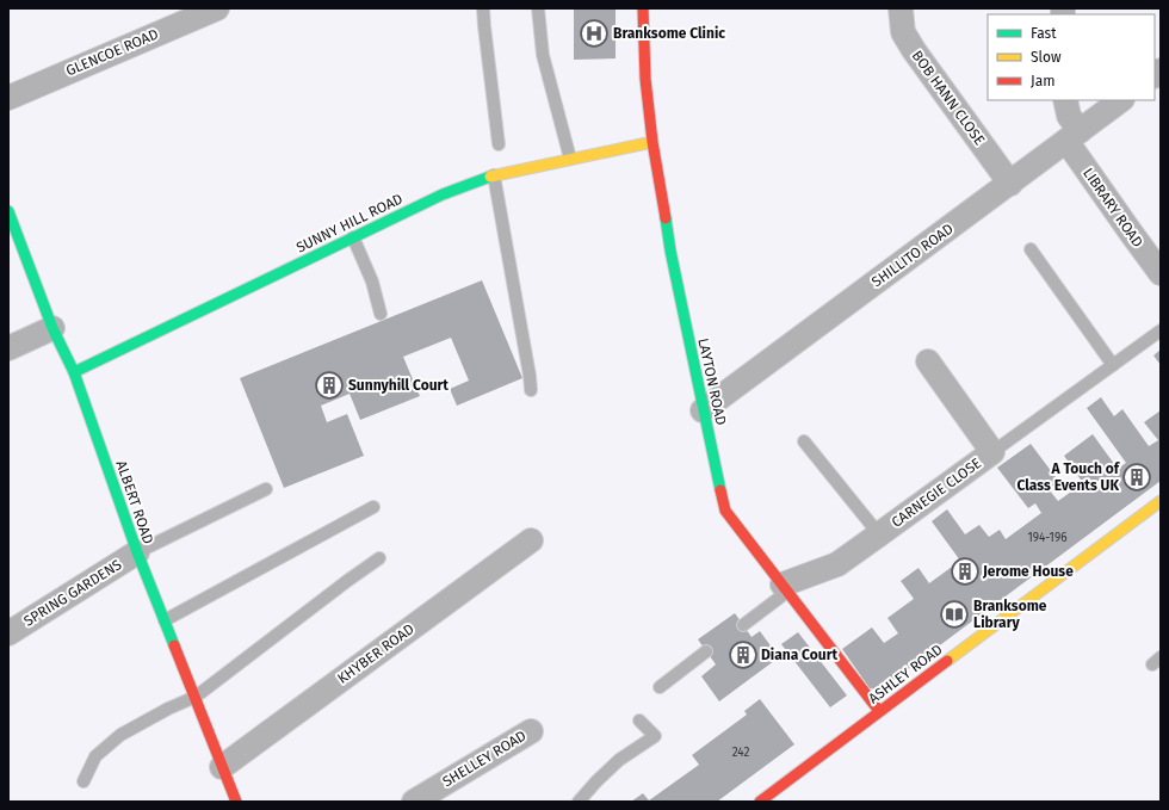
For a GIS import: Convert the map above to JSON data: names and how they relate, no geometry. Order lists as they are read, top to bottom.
{
  "streets": {
    "street": [
      "GLENCOE ROAD",
      "BOB HANN CLOSE",
      "LIBRARY ROAD",
      "SUNNY HILL ROAD",
      "SHILLITO ROAD",
      "LAYTON ROAD",
      "CARNEGIE CLOSE",
      "ALBERT ROAD",
      "SPRING GARDENS",
      "KHYBER ROAD",
      "ASHLEY ROAD",
      "SHELLEY ROAD"
    ]
  },
  "crossings": [
    ["BOB HANN CLOSE", "SHILLITO ROAD"],
    ["LIBRARY ROAD", "SHILLITO ROAD"],
    ["SUNNY HILL ROAD", "LAYTON ROAD"],
    ["SUNNY HILL ROAD", "ALBERT ROAD"],
    ["SHILLITO ROAD", "LAYTON ROAD"],
    ["LAYTON ROAD", "CARNEGIE CLOSE"],
    ["LAYTON ROAD", "ASHLEY ROAD"],
    ["ALBERT ROAD", "SPRING GARDENS"],
    ["ALBERT ROAD", "KHYBER ROAD"]
  ],
  "places": {
    "hospital": ["Branksome Clinic"],
    "building": [
      "Sunnyhill Court",
      "A Touch of Class Events UK",
      "Jerome House",
      "Diana Court"
    ],
    "library": ["Branksome Library"]
  },
  "house_numbers": ["194-196", "242"],
  "legend": ["Fast", "Slow", "Jam"]
}
